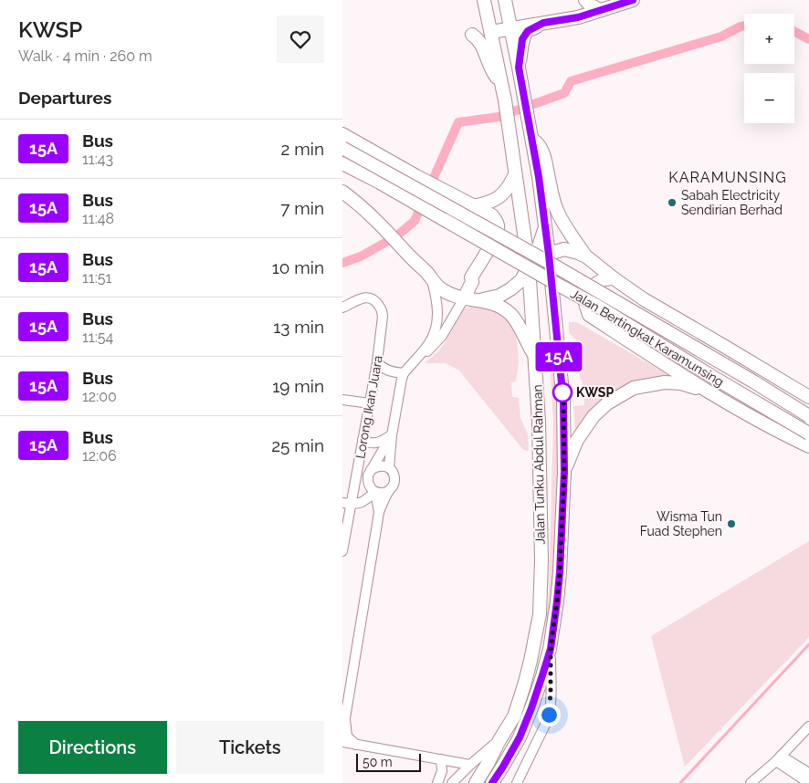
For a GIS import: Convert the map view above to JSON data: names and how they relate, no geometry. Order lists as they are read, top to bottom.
{
  "streets": {
    "main road": ["Jalan Bertingkat Karamunsing", "Jalan Tunku Abdul Rahman"],
    "street": ["Lorong Ikan Juara"]
  },
  "districts": ["KARAMUNSING"],
  "places": ["Sabah Electricity Sendirian Berhad", "KWSP", "Wisma Tun Fuad Stephen"],
  "lines": ["bus line 15A"],
  "scale_bar": "50 m",
  "page": {
    "heading": [
      ["KWSP", "Walk · 4 min · 260 m"],
      "Departures"
    ],
    "on_map": "15A",
    "map_buttons": ["+", "−"],
    "list": [
      {
        "mark": "15A",
        "name": "Bus",
        "note": "11:43",
        "value": "2 min"
      },
      {
        "mark": "15A",
        "name": "Bus",
        "note": "11:48",
        "value": "7 min"
      },
      {
        "mark": "15A",
        "name": "Bus",
        "note": "11:51",
        "value": "10 min"
      },
      {
        "mark": "15A",
        "name": "Bus",
        "note": "11:54",
        "value": "13 min"
      },
      {
        "mark": "15A",
        "name": "Bus",
        "note": "12:00",
        "value": "19 min"
      },
      {
        "mark": "15A",
        "name": "Bus",
        "note": "12:06",
        "value": "25 min"
      }
    ],
    "buttons": ["Directions", "Tickets"],
    "scale": "50 m"
  }
}
